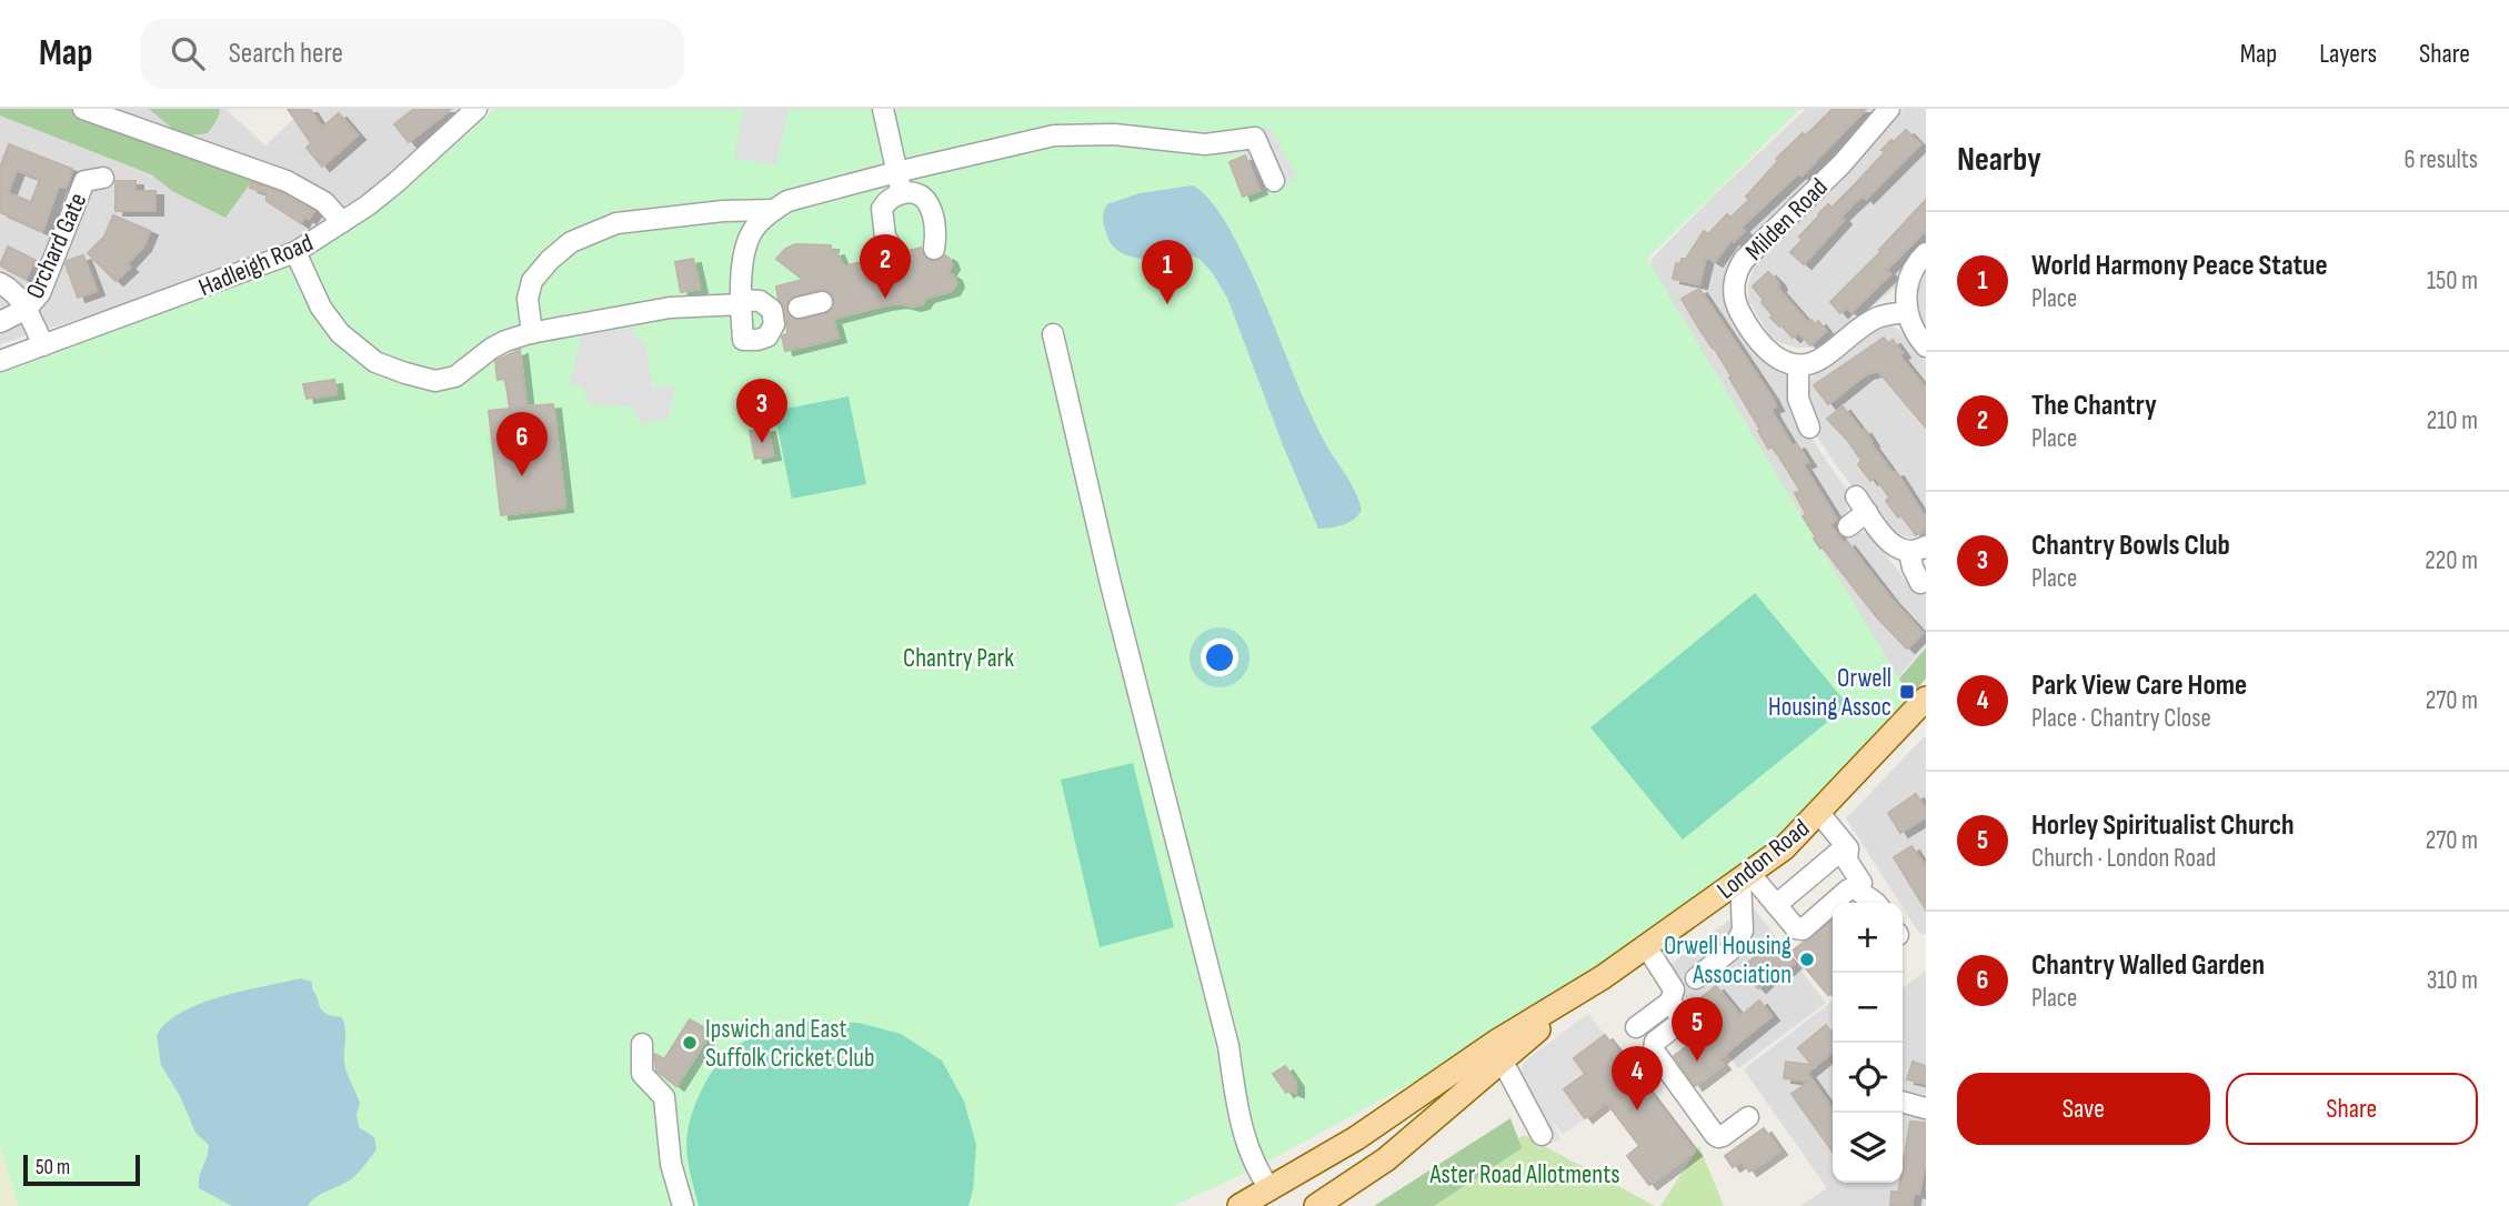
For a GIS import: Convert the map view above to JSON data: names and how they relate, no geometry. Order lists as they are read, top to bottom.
{
  "streets": {
    "main road": ["London Road"],
    "street": ["Milden Road", "Orchard Gate", "Hadleigh Road"]
  },
  "parks": ["Chantry Park", "Aster Road Allotments"],
  "places": {
    "transit": ["Orwell Housing Assoc"],
    "other": ["Orwell Housing Association", "Ipswich and East Suffolk Cricket Club"]
  },
  "scale_bar": "50 m",
  "page": {
    "header": "Map",
    "search": "Search here",
    "nav": ["Map", "Layers", "Share"],
    "heading": ["Nearby", "6 results"],
    "list": [
      {
        "mark": "1",
        "name": "World Harmony Peace Statue",
        "note": "Place",
        "value": "150 m"
      },
      {
        "mark": "2",
        "name": "The Chantry",
        "note": "Place",
        "value": "210 m"
      },
      {
        "mark": "3",
        "name": "Chantry Bowls Club",
        "note": "Place",
        "value": "220 m"
      },
      {
        "mark": "4",
        "name": "Park View Care Home",
        "note": "Place · Chantry Close",
        "value": "270 m"
      },
      {
        "mark": "5",
        "name": "Horley Spiritualist Church",
        "note": "Church · London Road",
        "value": "270 m"
      },
      {
        "mark": "6",
        "name": "Chantry Walled Garden",
        "note": "Place",
        "value": "310 m"
      }
    ],
    "pins": [
      "2",
      "1",
      "3",
      "6",
      "5",
      "4"
    ],
    "map_buttons": ["+", "−"],
    "buttons": ["Save", "Share"],
    "scale": "50 m"
  }
}
